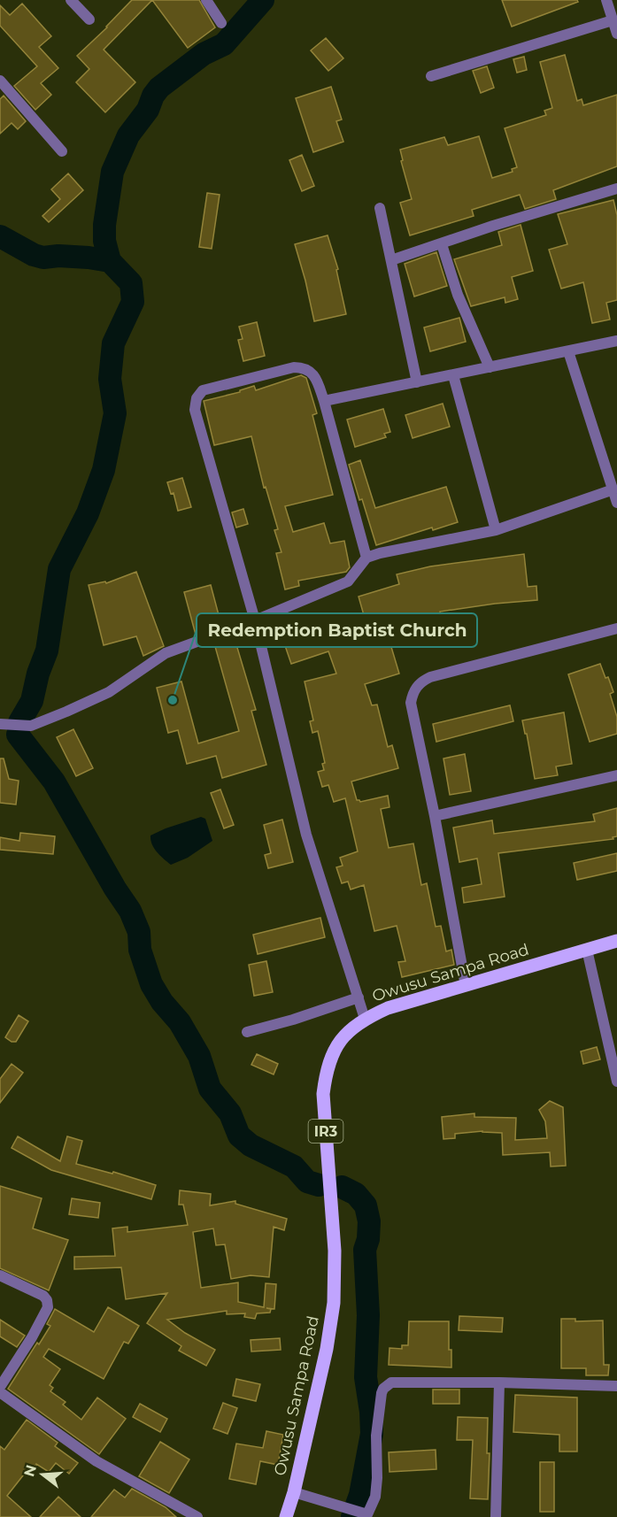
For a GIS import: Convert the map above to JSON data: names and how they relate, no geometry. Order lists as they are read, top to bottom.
{
  "streets": {
    "main road": ["Owusu Sampa Road", "IR3"]
  },
  "places": ["Redemption Baptist Church"],
  "north": "left"
}
